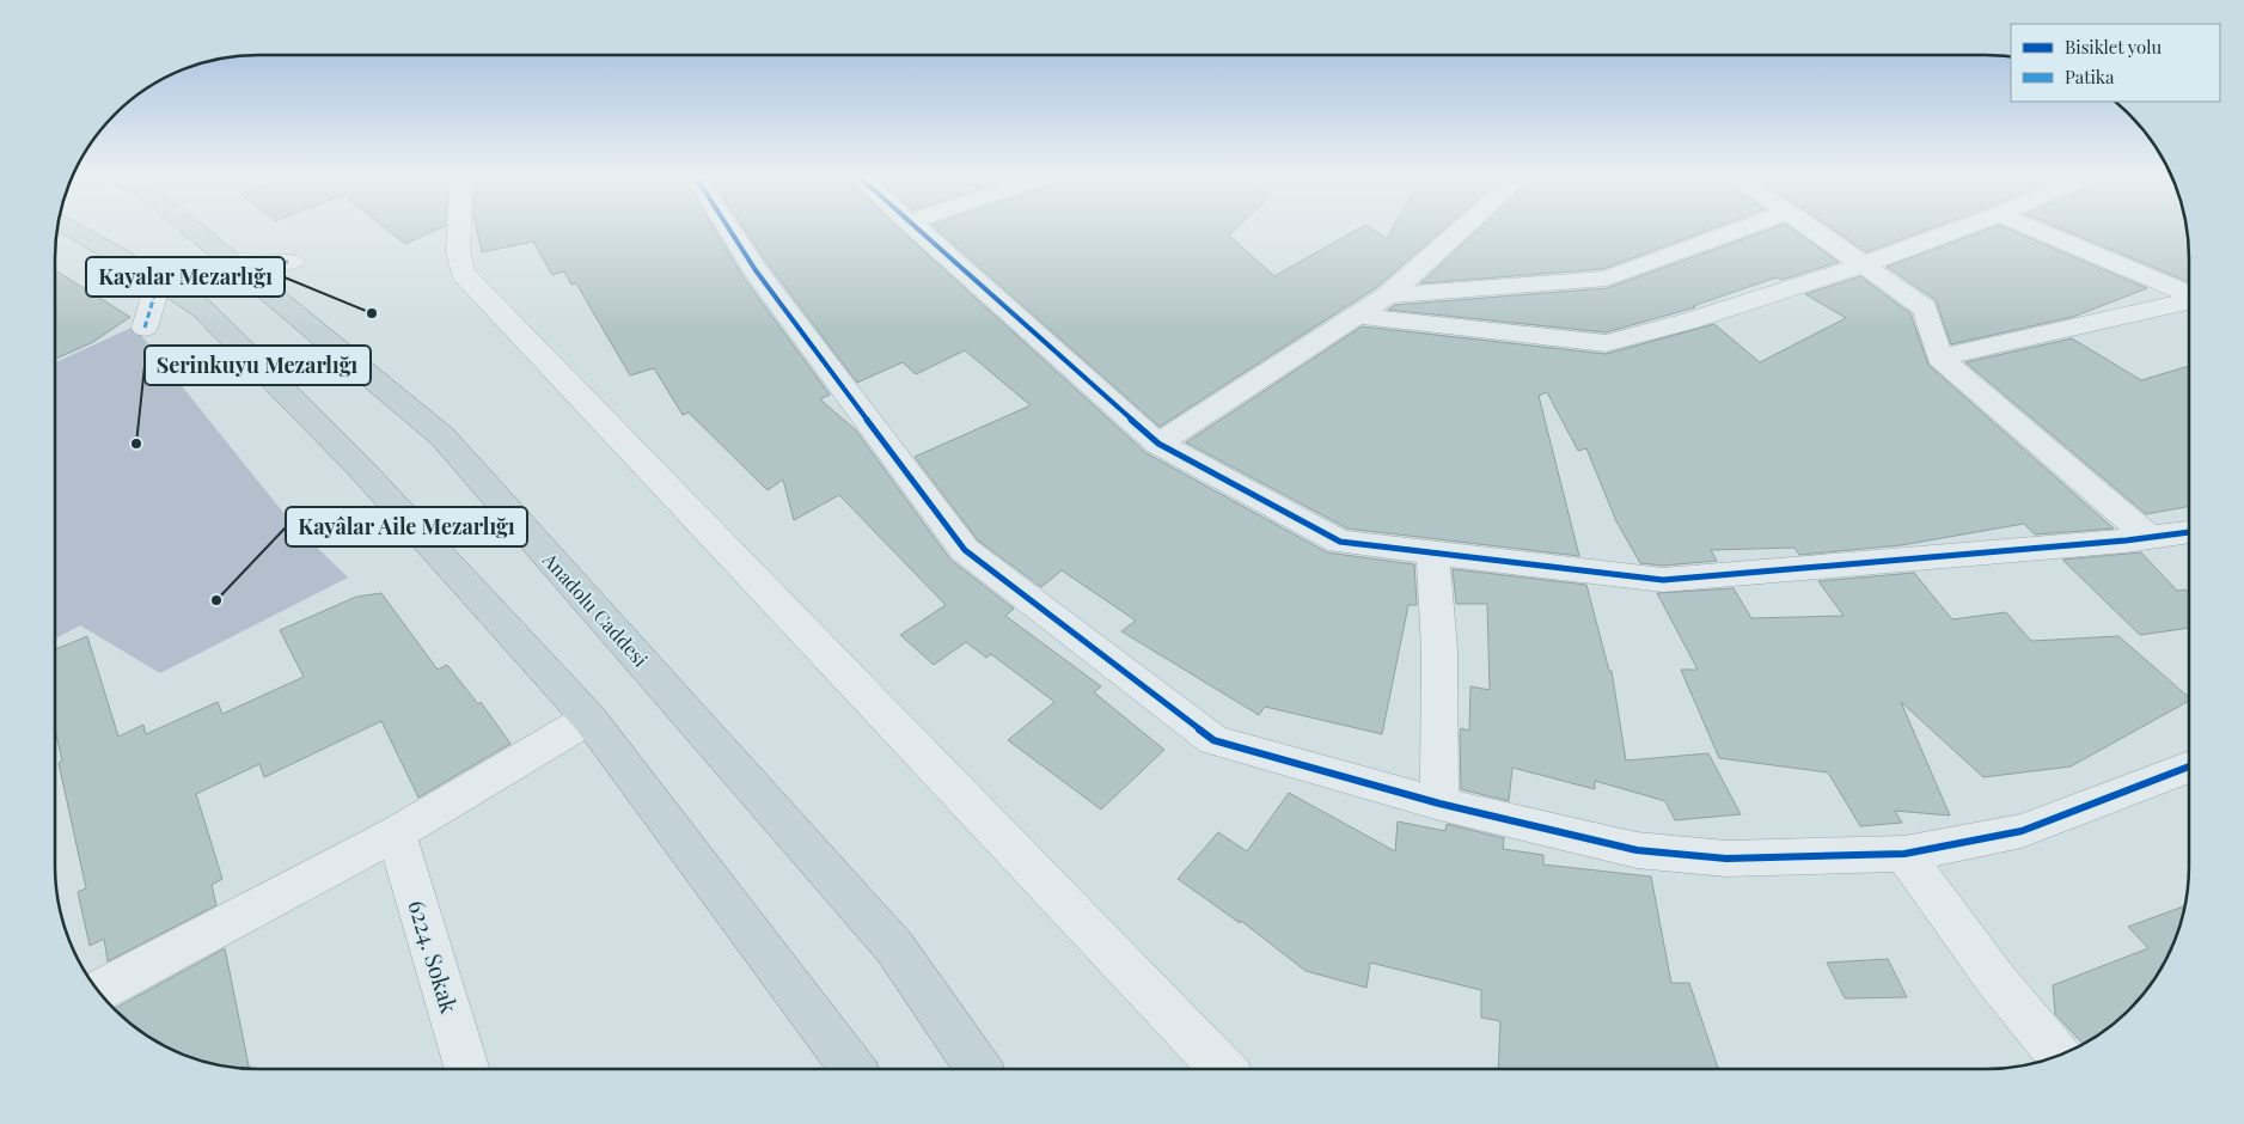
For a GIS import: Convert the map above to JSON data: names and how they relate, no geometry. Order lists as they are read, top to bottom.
{
  "streets": {
    "highway": ["Anadolu Caddesi"],
    "street": ["6224. Sokak"]
  },
  "places": ["Kayalar Mezarlığı", "Serinkuyu Mezarlığı", "Kayâlar Aile Mezarlığı"],
  "legend": ["Bisiklet yolu", "Patika"]
}
